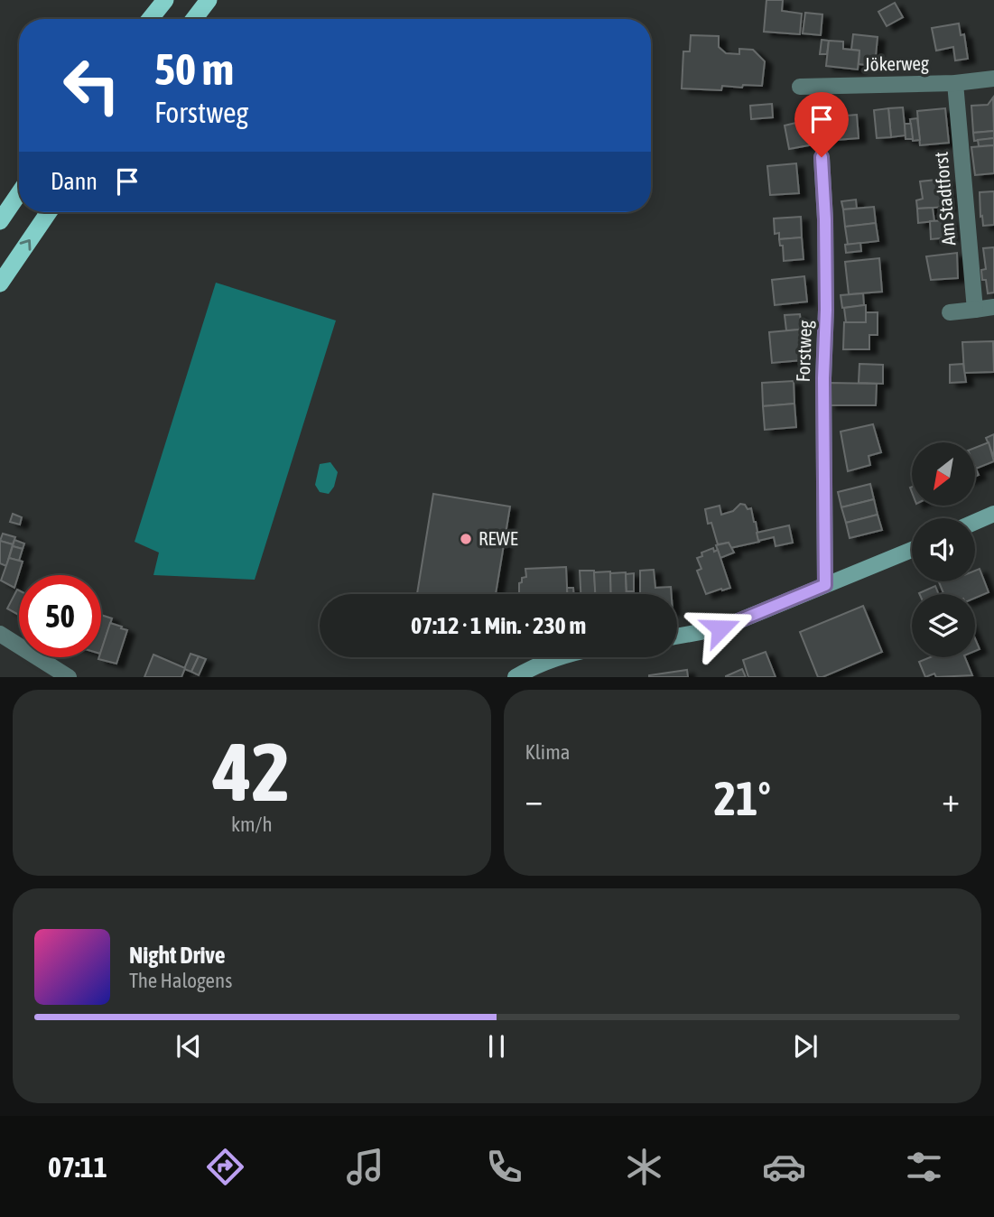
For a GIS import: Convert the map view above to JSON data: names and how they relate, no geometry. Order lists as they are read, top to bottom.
{
  "streets": {
    "street": ["Jökerweg", "Am Stadtforst", "Forstweg"]
  },
  "crossings": [
    ["Jökerweg", "Am Stadtforst"]
  ],
  "places": ["REWE"],
  "north": "bottom left",
  "page": {
    "turn": ["50 m", "Forstweg"],
    "then": "Dann",
    "limit": "50",
    "trip": "07:12 · 1 Min. · 230 m",
    "tile": [
      ["42", "km/h"],
      "Klima"
    ],
    "heat": ["−", "21°", "+"],
    "song": ["Night Drive", "The Halogens"],
    "tabs": "07:11"
  }
}
